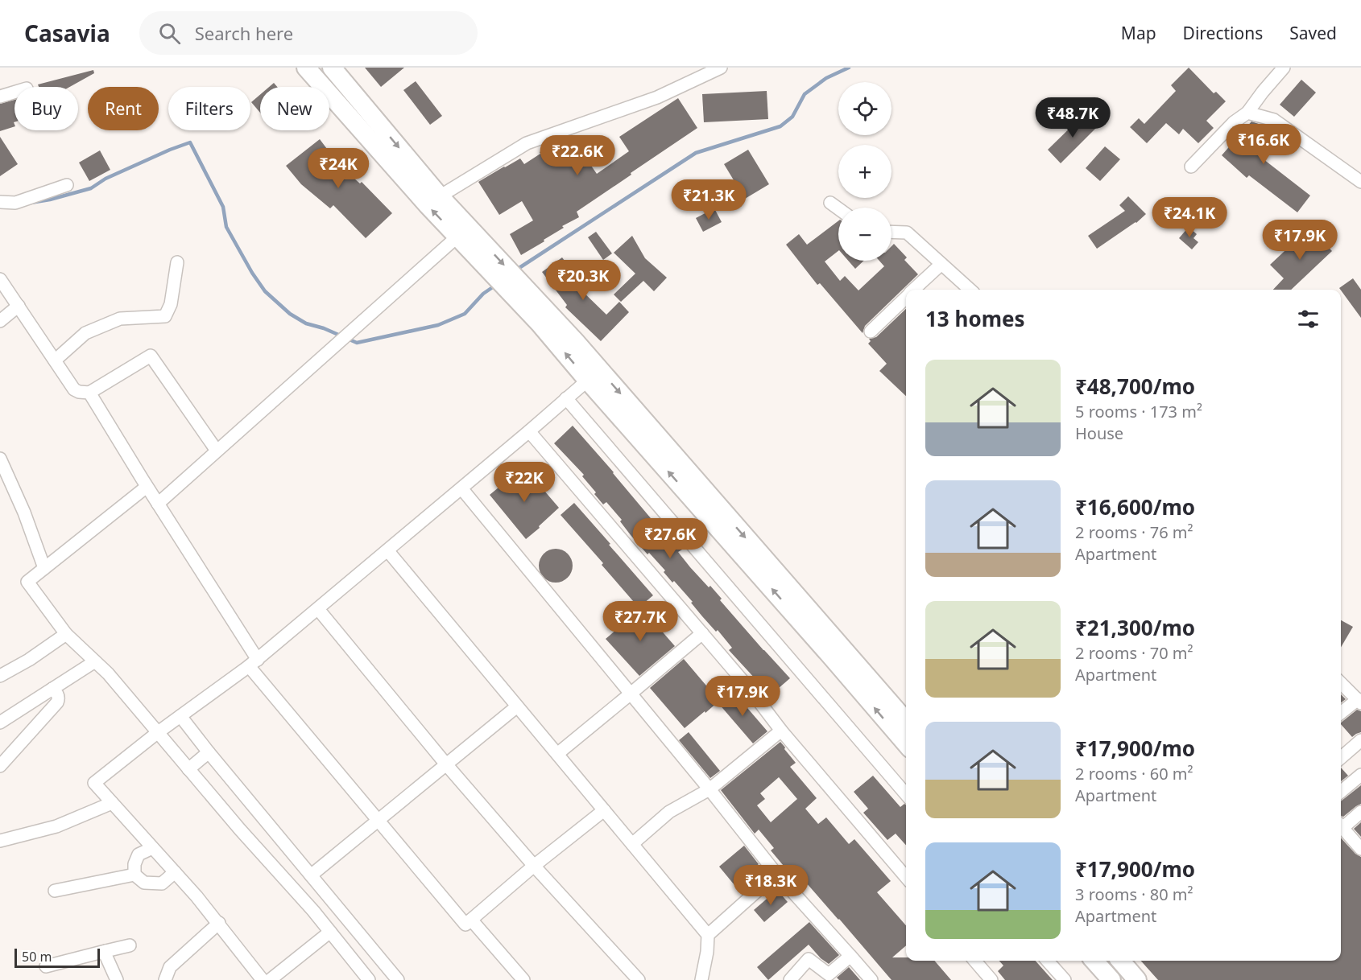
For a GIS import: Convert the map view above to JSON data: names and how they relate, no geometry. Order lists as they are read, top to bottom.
{
  "scale_bar": "50 m",
  "page": {
    "header": "Casavia",
    "search": "Search here",
    "nav": ["Map", "Directions", "Saved"],
    "map_buttons": ["+", "−"],
    "chip": [
      "Buy",
      "Rent",
      "Filters",
      "New"
    ],
    "price": [
      "₹48.7K",
      "₹16.6K",
      "₹22.6K",
      "₹24K",
      "₹21.3K",
      "₹24.1K",
      "₹17.9K",
      "₹20.3K",
      "₹22K",
      "₹27.6K",
      "₹27.7K",
      "₹17.9K",
      "₹18.3K"
    ],
    "heading": "13 homes",
    "list": [
      {
        "name": "₹48,700/mo",
        "note": "5 rooms · 173 m² · House"
      },
      {
        "name": "₹16,600/mo",
        "note": "2 rooms · 76 m² · Apartment"
      },
      {
        "name": "₹21,300/mo",
        "note": "2 rooms · 70 m² · Apartment"
      },
      {
        "name": "₹17,900/mo",
        "note": "2 rooms · 60 m² · Apartment"
      },
      {
        "name": "₹17,900/mo",
        "note": "3 rooms · 80 m² · Apartment"
      }
    ],
    "scale": "50 m"
  }
}
